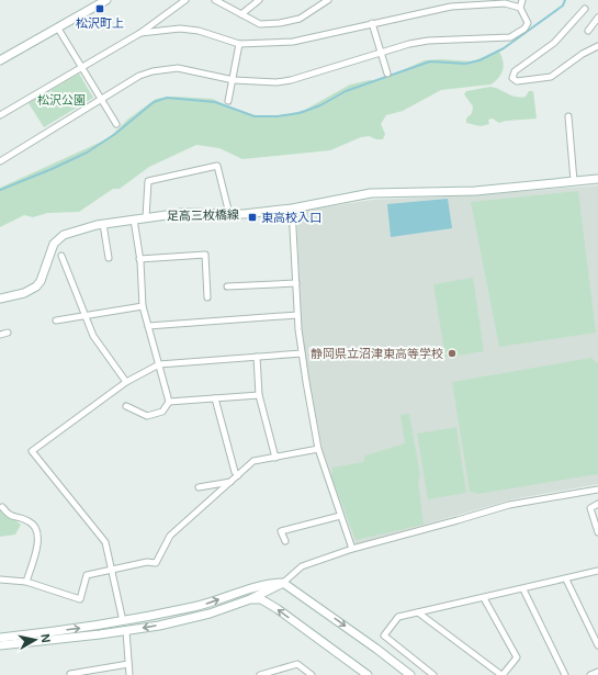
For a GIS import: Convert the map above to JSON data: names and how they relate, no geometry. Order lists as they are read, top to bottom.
{
  "streets": {
    "street": ["足高三枚橋線"]
  },
  "parks": ["松沢公園"],
  "places": {
    "transit": ["松沢町上", "東高校入口"],
    "other": ["静岡県立沼津東高等学校"]
  },
  "north": "right"
}
